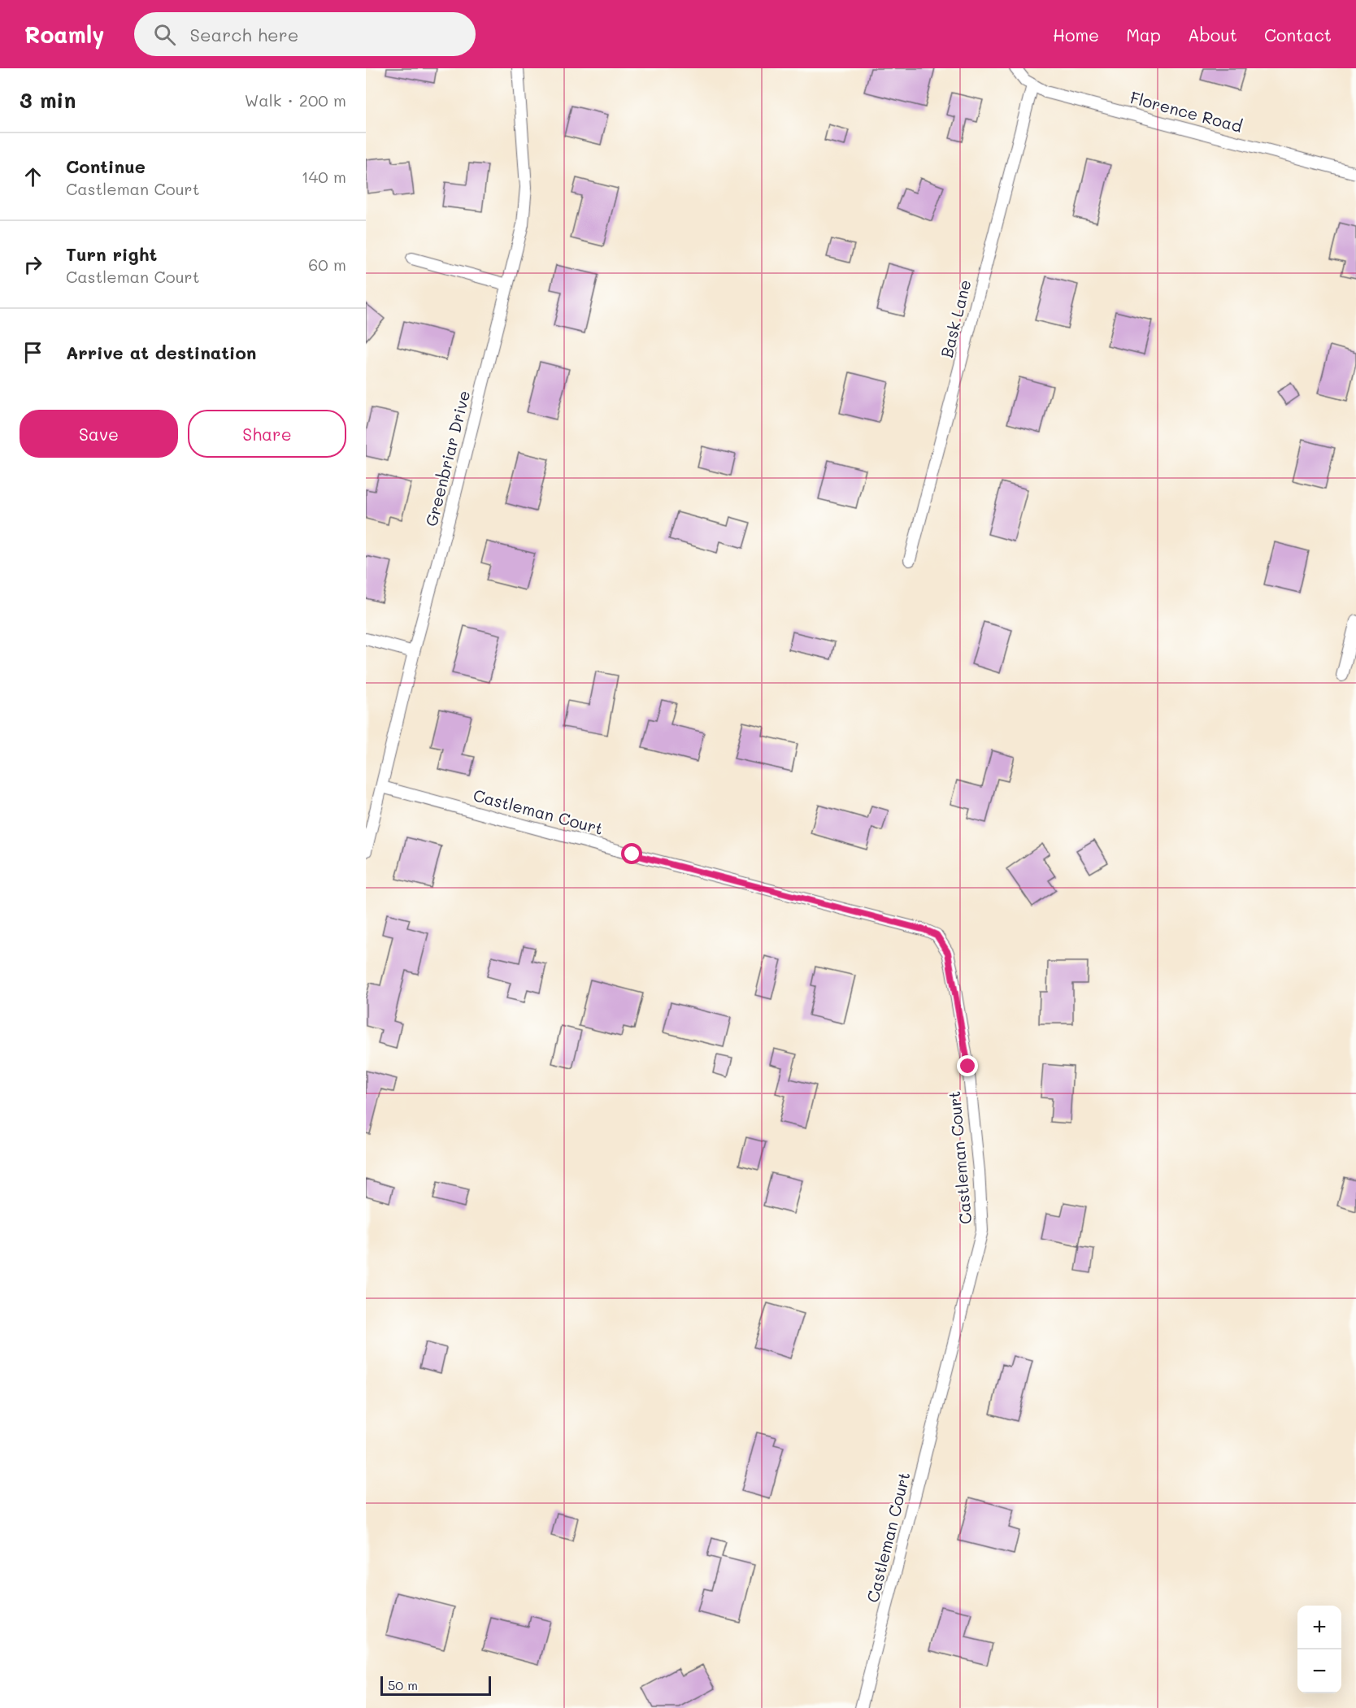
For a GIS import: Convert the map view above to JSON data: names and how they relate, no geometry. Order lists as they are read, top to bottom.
{
  "streets": {
    "street": [
      "Florence Road",
      "Bask Lane",
      "Greenbriar Drive",
      "Castleman Court"
    ]
  },
  "crossings": [
    ["Florence Road", "Bask Lane"],
    ["Greenbriar Drive", "Castleman Court"]
  ],
  "scale_bar": "50 m",
  "page": {
    "header": "Roamly",
    "search": "Search here",
    "nav": [
      "Home",
      "Map",
      "About",
      "Contact"
    ],
    "heading": ["3 min", "Walk · 200 m"],
    "list": [
      ["Continue", "Castleman Court", "140 m"],
      ["Turn right", "Castleman Court", "60 m"],
      "Arrive at destination"
    ],
    "buttons": ["Save", "Share"],
    "map_buttons": ["+", "−"],
    "scale": "50 m"
  }
}
